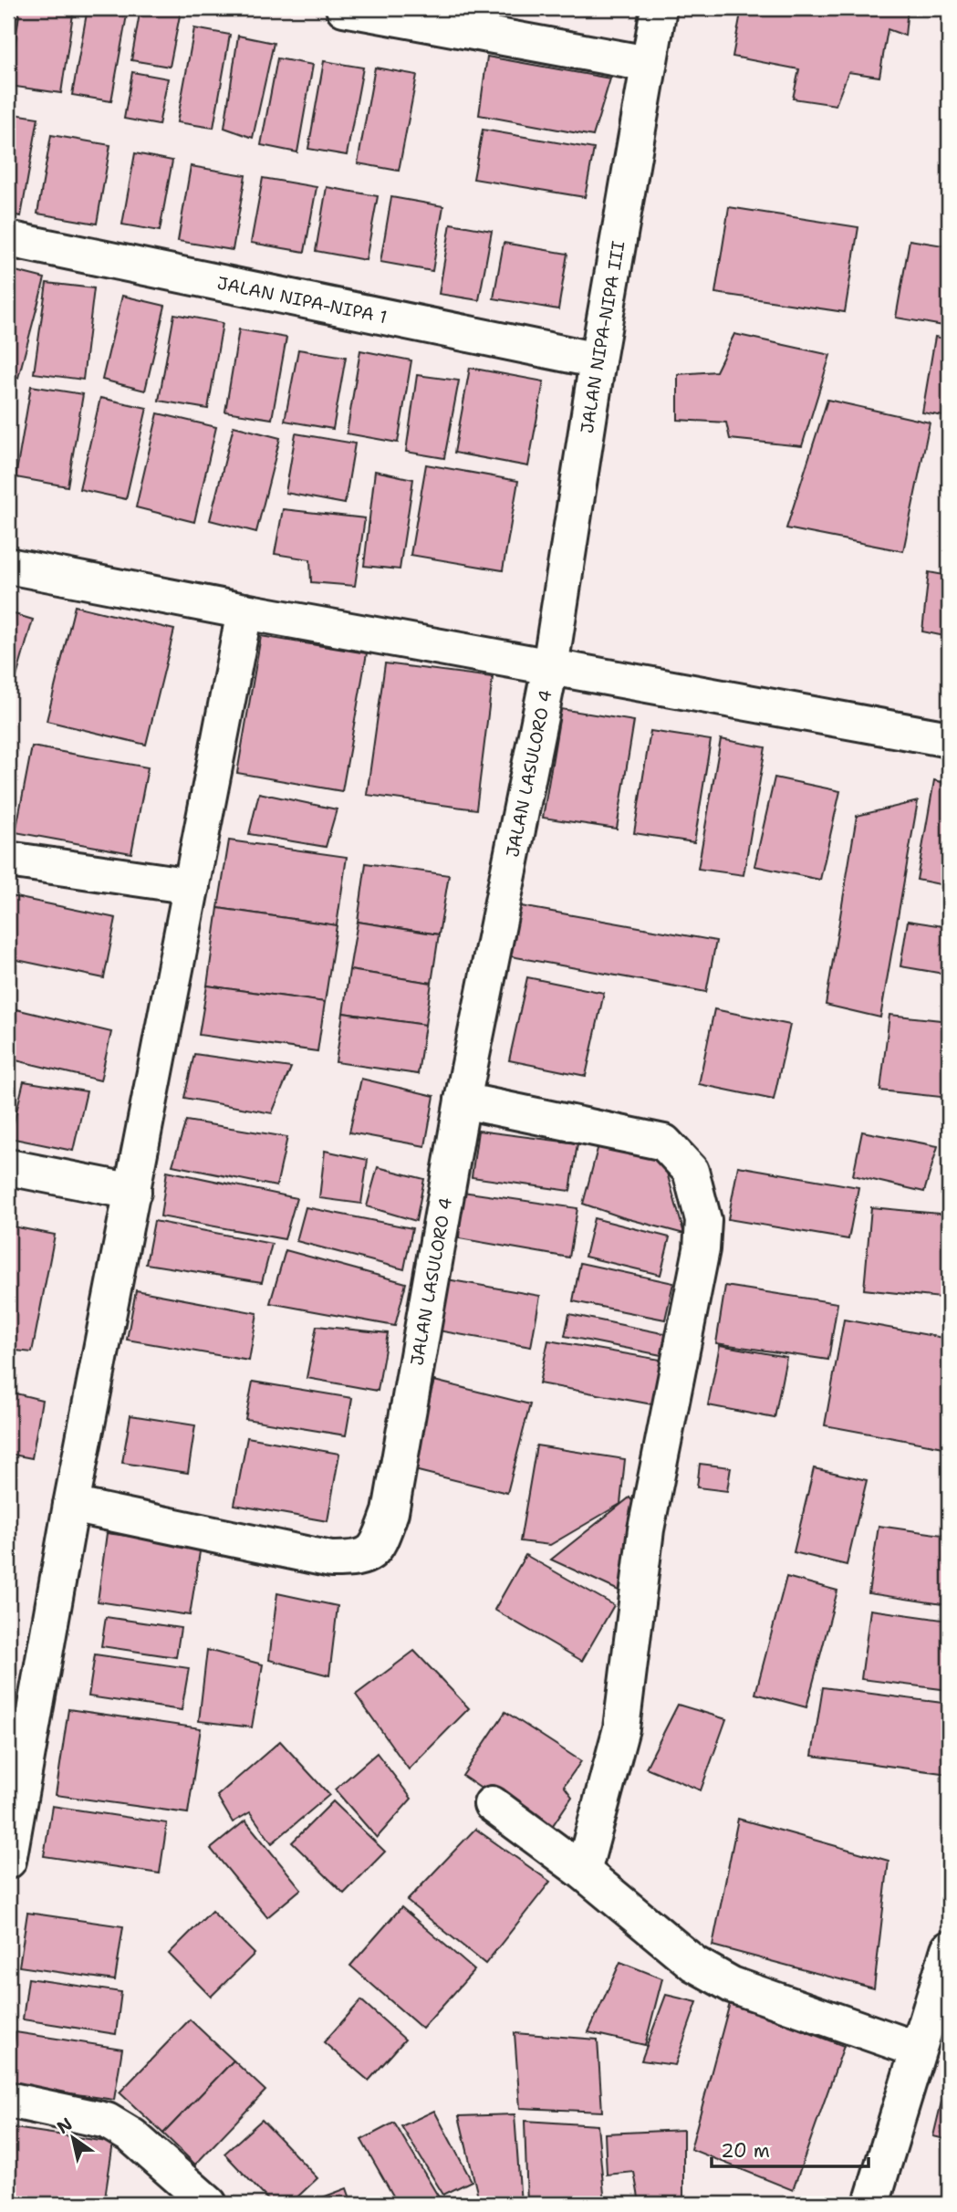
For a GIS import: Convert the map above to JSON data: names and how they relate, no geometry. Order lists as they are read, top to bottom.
{
  "streets": {
    "street": ["JALAN NIPA-NIPA 1", "JALAN NIPA-NIPA III", "JALAN LASULORO 4"]
  },
  "crossings": [
    ["JALAN NIPA-NIPA 1", "JALAN NIPA-NIPA III"],
    ["JALAN NIPA-NIPA III", "JALAN LASULORO 4"]
  ],
  "scale_bar": "20 m",
  "north": "top left"
}
